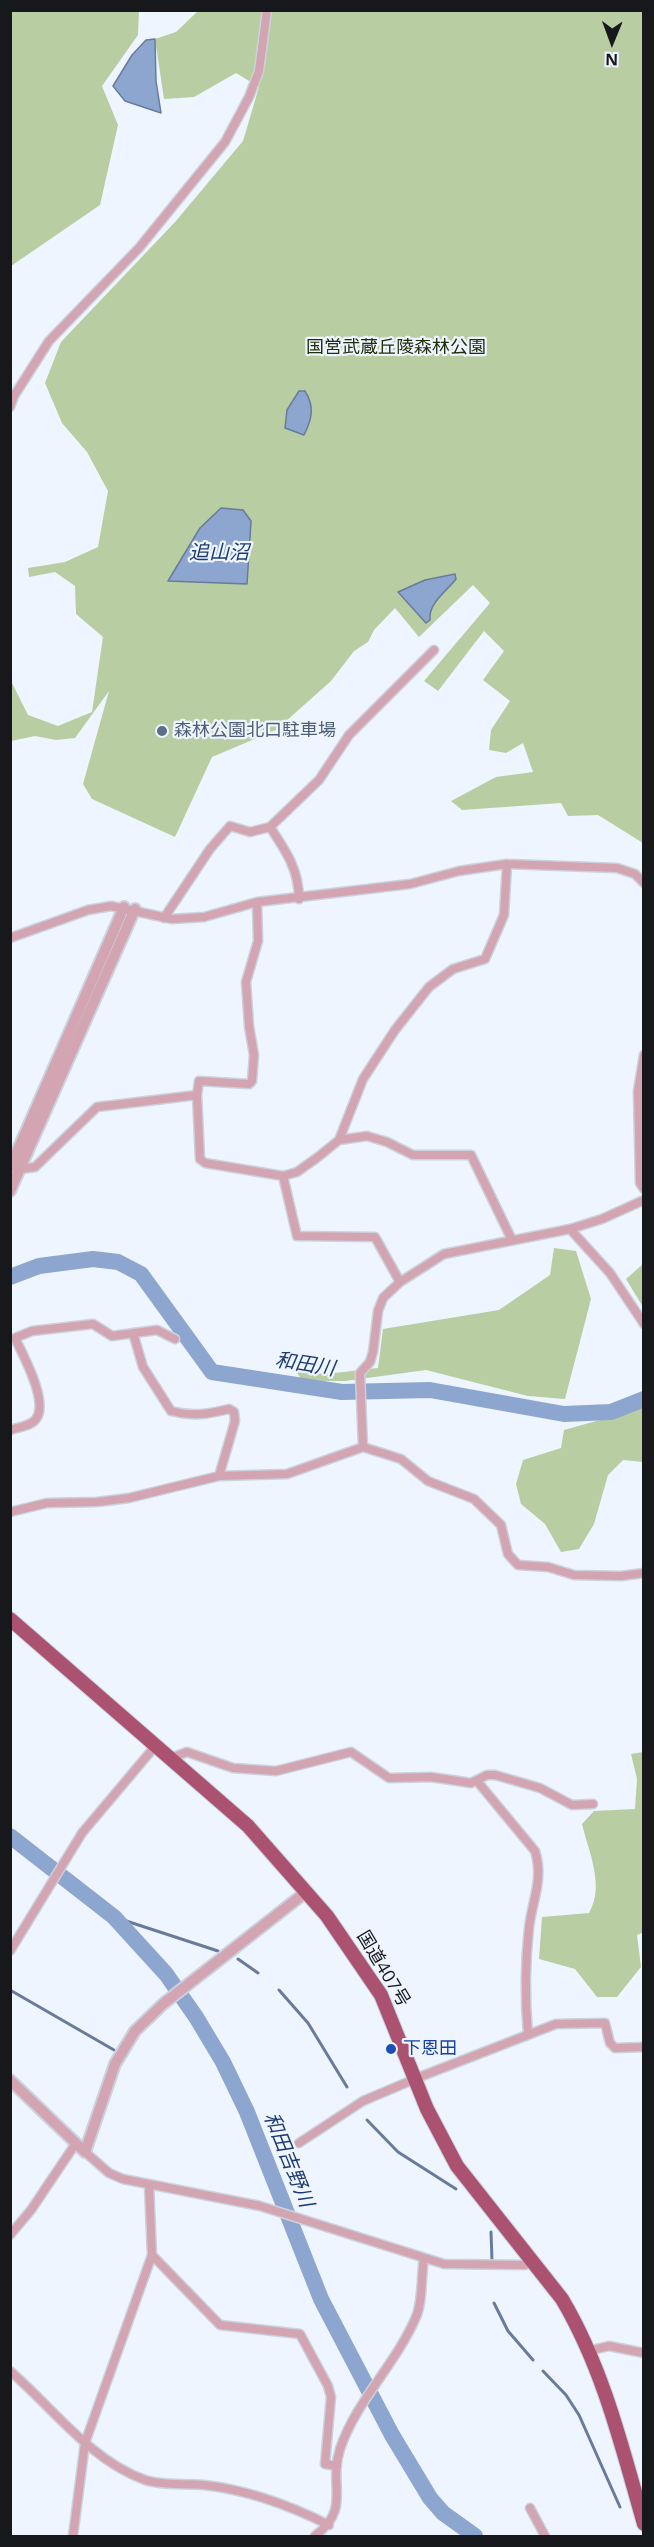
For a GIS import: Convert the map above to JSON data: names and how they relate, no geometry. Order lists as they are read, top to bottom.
{
  "streets": {
    "highway": ["国道407号"]
  },
  "water": ["追山沼", "和田川", "和田吉野川"],
  "parks": ["国営武蔵丘陵森林公園"],
  "places": ["森林公園北口駐車場", "下恩田"],
  "north": "bottom"
}
